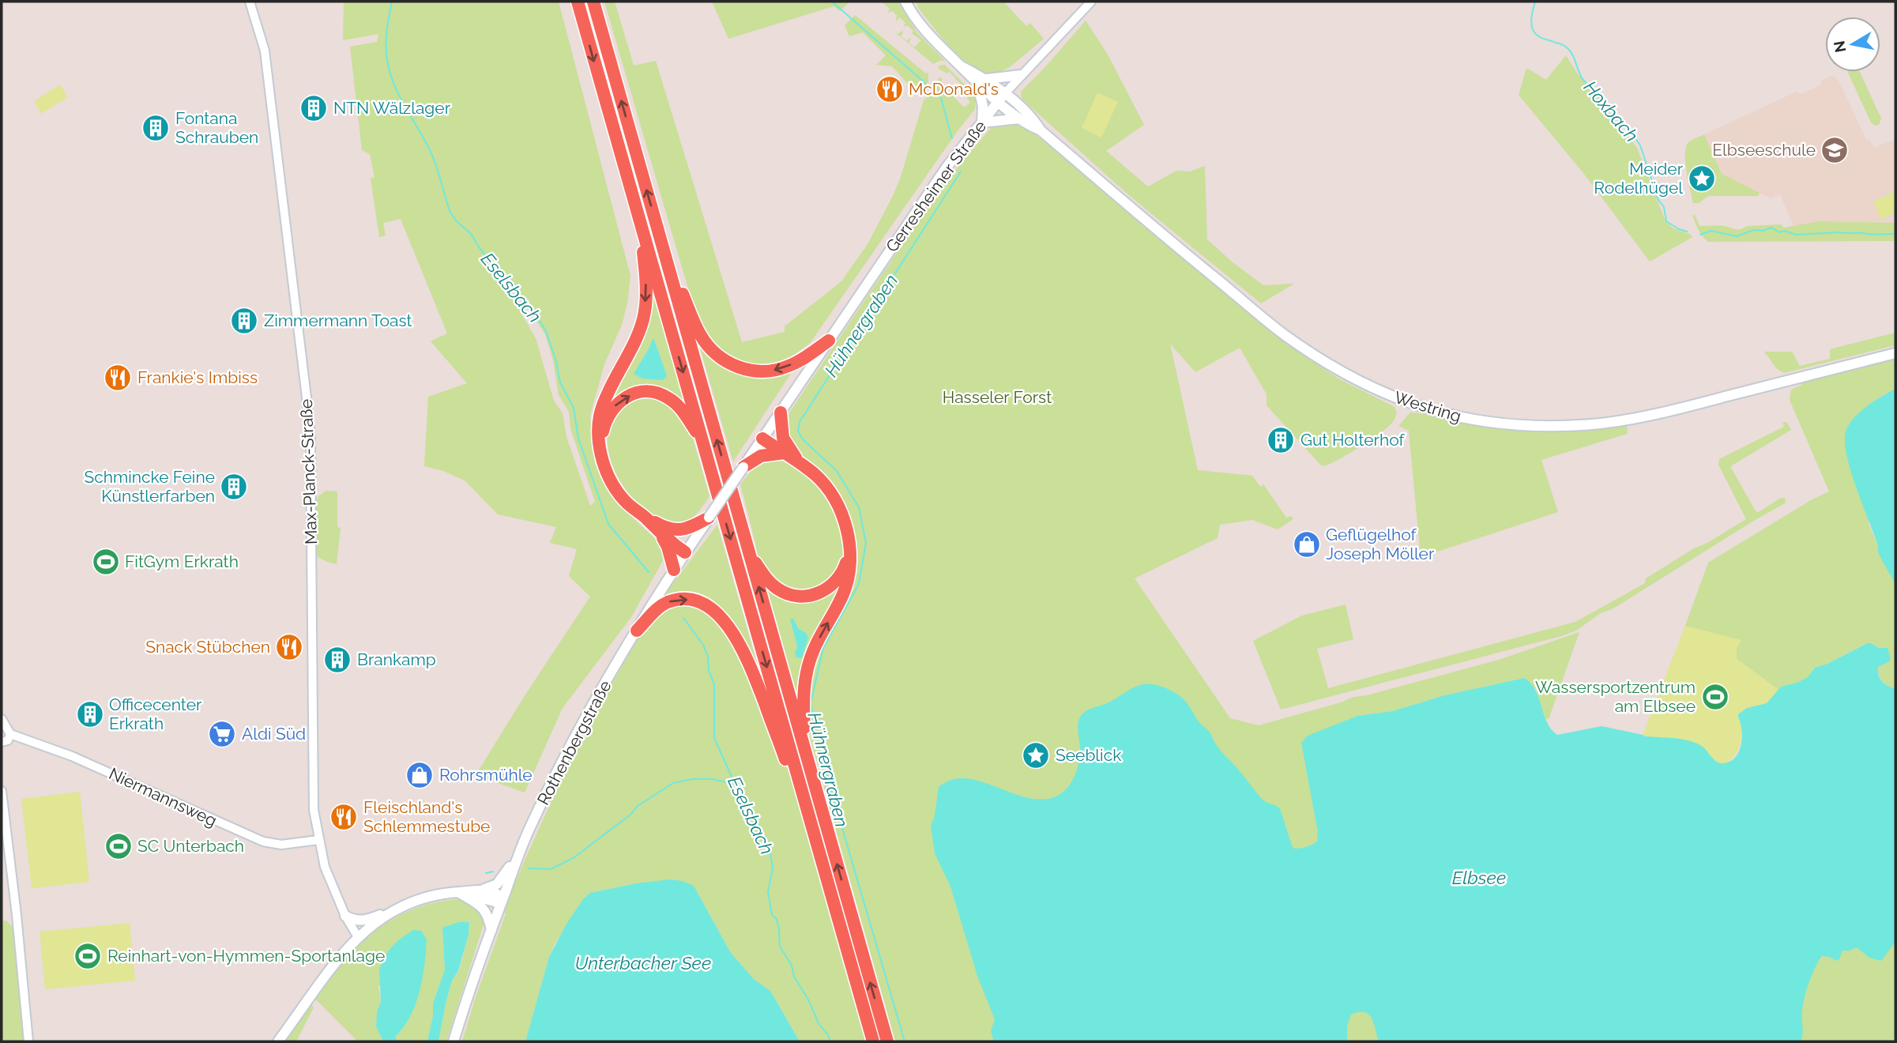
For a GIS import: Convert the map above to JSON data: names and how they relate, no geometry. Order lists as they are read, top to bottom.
{
  "streets": {
    "main road": ["Gerresheimer Straße", "Westring", "Rothenbergstraße"],
    "street": ["Max-Planck-Straße", "Niermannsweg"]
  },
  "crossings": [
    ["Gerresheimer Straße", "Westring"],
    ["Gerresheimer Straße", "Rothenbergstraße"],
    ["Max-Planck-Straße", "Niermannsweg"]
  ],
  "water": [
    "Hoxbach",
    "Eselsbach",
    "Hühnergraben",
    "Elbsee",
    "Unterbacher See"
  ],
  "parks": ["Hasseler Forst"],
  "places": {
    "restaurant": [
      "McDonald's",
      "Frankie's Imbiss",
      "Snack Stübchen",
      "Fleischland's Schlemmestube"
    ],
    "building": [
      "NTN Wälzlager",
      "Fontana Schrauben",
      "Zimmermann Toast",
      "Gut Holterhof",
      "Schmincke Feine Künstlerfarben",
      "Brankamp",
      "Officecenter Erkrath"
    ],
    "school or university": ["Elbseeschule"],
    "place": ["Meider Rodelhügel", "Seeblick"],
    "shop": ["Geflügelhof Joseph Möller", "Rohrsmühle"],
    "sports": [
      "FitGym Erkrath",
      "Wassersportzentrum am Elbsee",
      "SC Unterbach",
      "Reinhart-von-Hymmen-Sportanlage"
    ],
    "supermarket": ["Aldi Süd"]
  },
  "north": "left"
}
